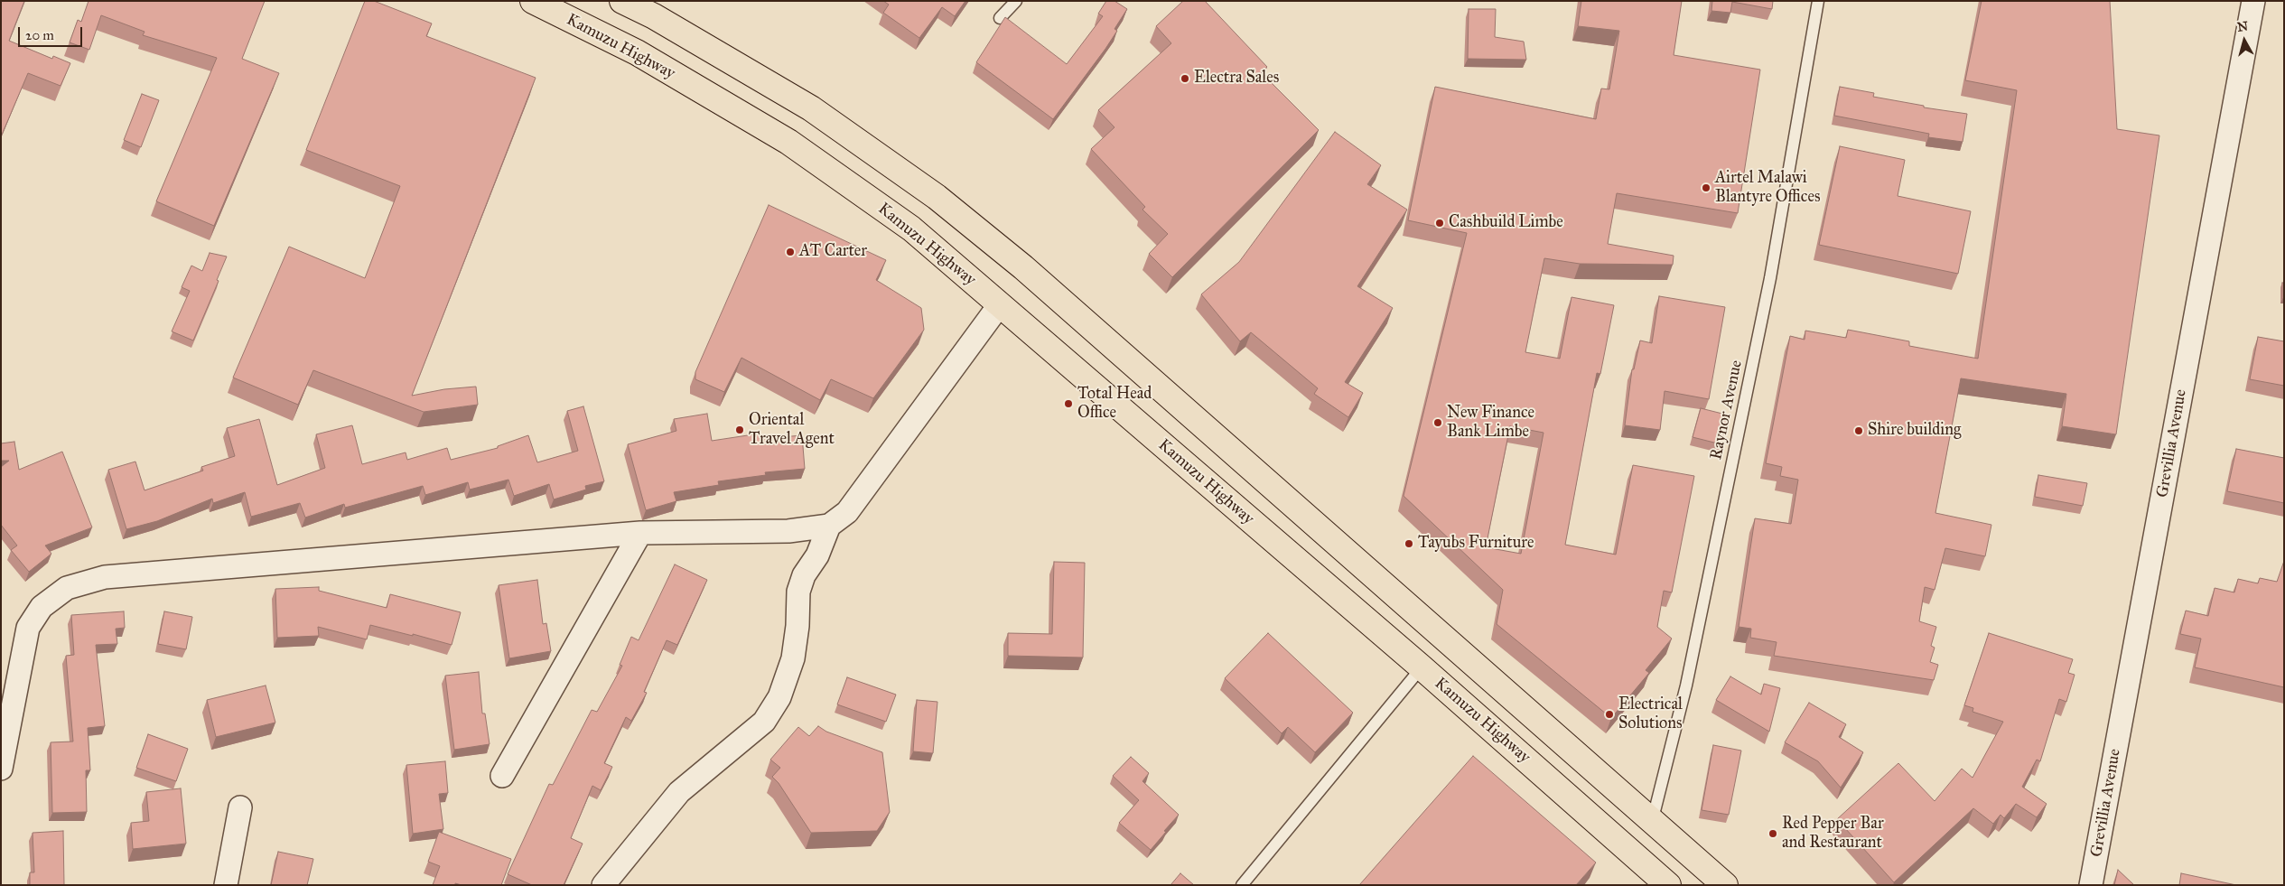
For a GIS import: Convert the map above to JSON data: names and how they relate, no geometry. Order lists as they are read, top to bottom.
{
  "streets": {
    "highway": ["Kamuzu Highway"],
    "street": ["Grevillia Avenue"],
    "lane": ["Raynor Avenue"]
  },
  "places": [
    "Electra Sales",
    "Airtel Malawi Blantyre Offices",
    "Cashbuild Limbe",
    "AT Carter",
    "Total Head Office",
    "New Finance Bank Limbe",
    "Oriental Travel Agent",
    "Shire building",
    "Tayubs Furniture",
    "Electrical Solutions",
    "Red Pepper Bar and Restaurant"
  ],
  "scale_bar": "20 m",
  "north": "top"
}
